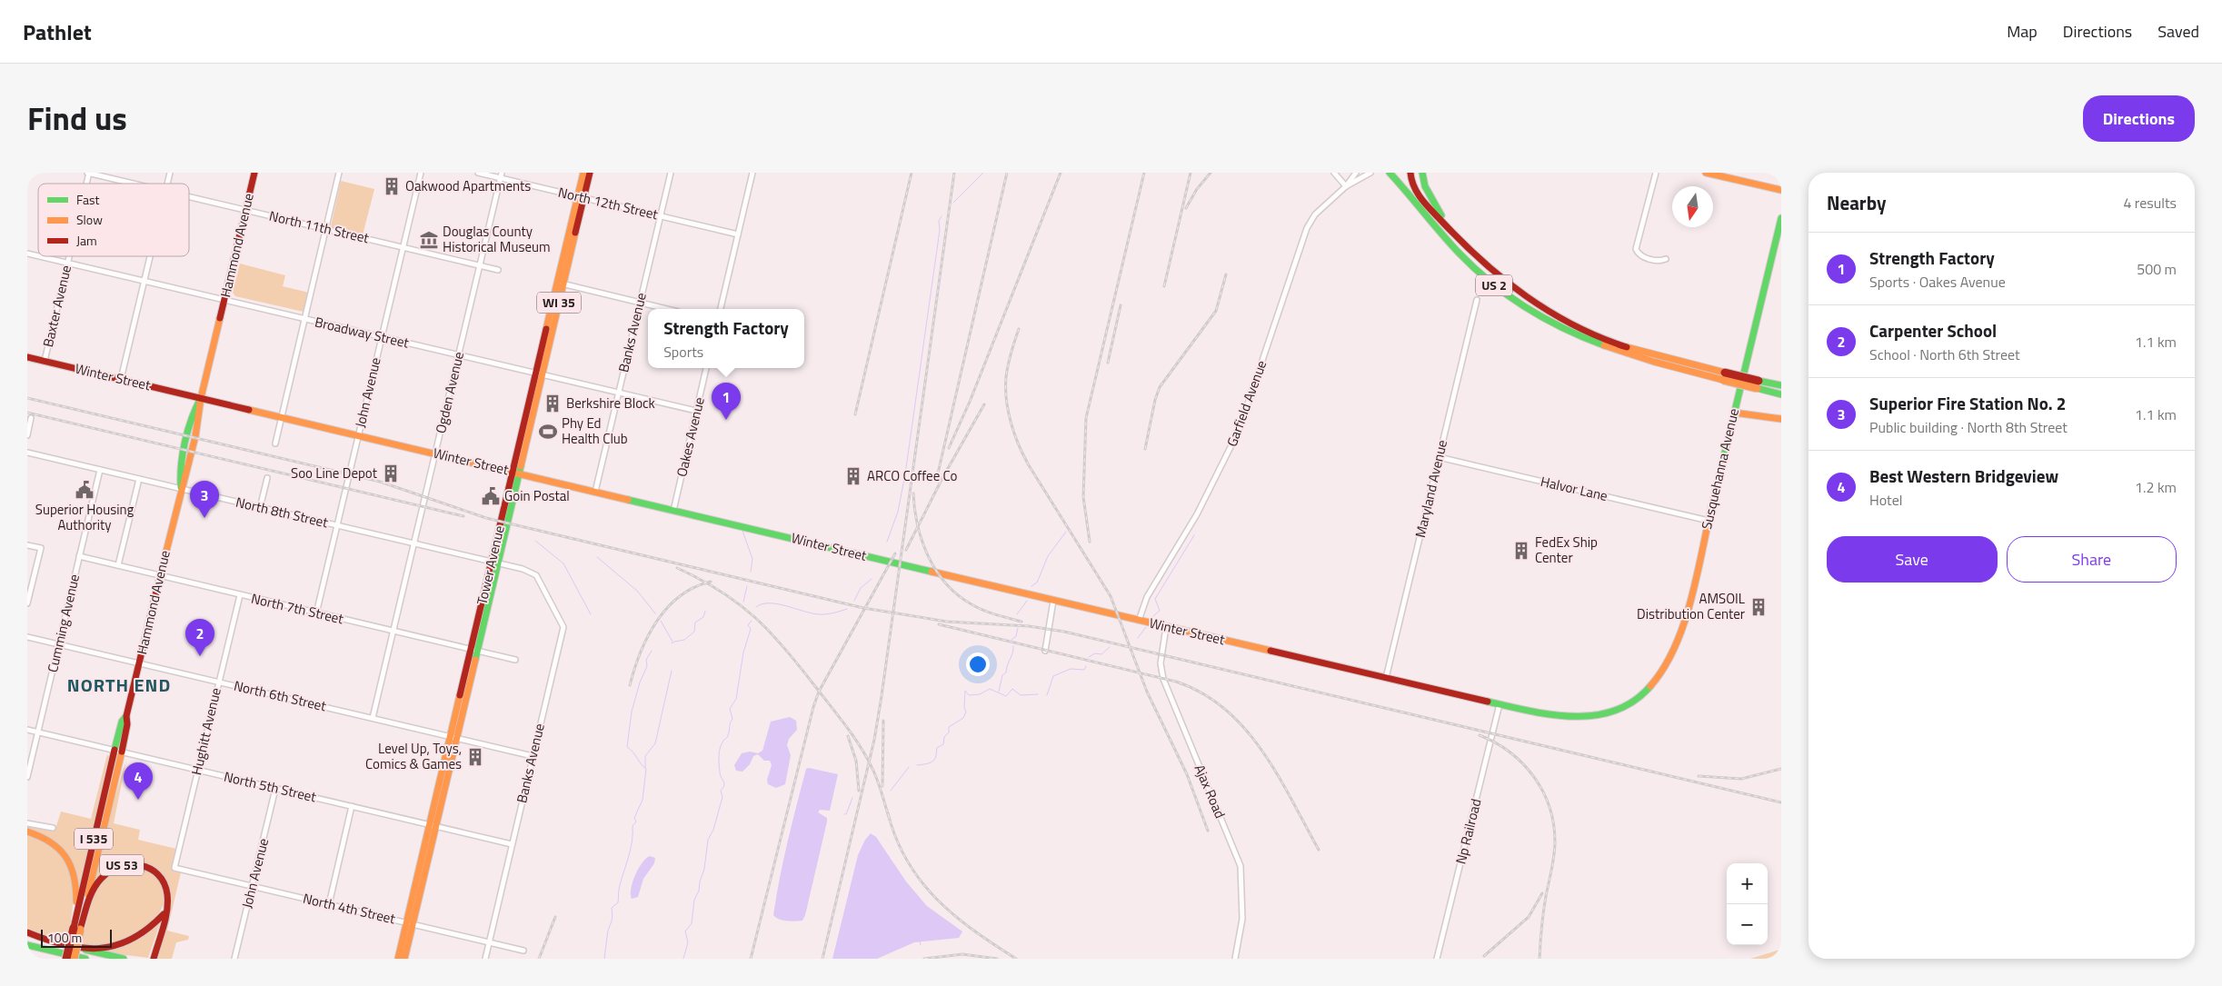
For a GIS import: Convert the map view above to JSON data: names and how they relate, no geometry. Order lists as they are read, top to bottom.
{
  "streets": {
    "main road": [
      "Hammond Avenue",
      "US 2",
      "WI 35",
      "Winter Street",
      "Susquehanna Avenue",
      "Tower Avenue",
      "I 535",
      "US 53"
    ],
    "street": [
      "North 12th Street",
      "North 11th Street",
      "Baxter Avenue",
      "Broadway Street",
      "Banks Avenue",
      "John Avenue",
      "Ogden Avenue",
      "Garfield Avenue",
      "Oakes Avenue",
      "Maryland Avenue",
      "Halvor Lane",
      "North 8th Street",
      "North 7th Street",
      "Cumming Avenue",
      "North 6th Street",
      "Hughitt Avenue",
      "North 5th Street",
      "Ajax Road",
      "Np Railroad",
      "North 4th Street"
    ]
  },
  "crossings": [
    ["North 12th Street", "Banks Avenue"],
    ["North 12th Street", "Ogden Avenue"],
    ["North 12th Street", "Tower Avenue"],
    ["North 11th Street", "Hammond Avenue"],
    ["North 11th Street", "John Avenue"],
    ["North 11th Street", "Ogden Avenue"],
    ["Hammond Avenue", "Broadway Street"],
    ["Hammond Avenue", "Winter Street"],
    ["Hammond Avenue", "North 8th Street"],
    ["Hammond Avenue", "North 7th Street"],
    ["Hammond Avenue", "North 6th Street"],
    ["Hammond Avenue", "North 5th Street"],
    ["Hammond Avenue", "I 535"],
    ["Baxter Avenue", "Broadway Street"],
    ["Baxter Avenue", "Winter Street"],
    ["Broadway Street", "Banks Avenue"],
    ["Broadway Street", "John Avenue"],
    ["Broadway Street", "Ogden Avenue"],
    ["Broadway Street", "Oakes Avenue"],
    ["Broadway Street", "Tower Avenue"],
    ["Banks Avenue", "Winter Street"],
    ["Banks Avenue", "North 8th Street"],
    ["Banks Avenue", "North 6th Street"],
    ["Banks Avenue", "North 5th Street"],
    ["Banks Avenue", "North 4th Street"],
    ["Winter Street", "John Avenue"],
    ["Winter Street", "Ogden Avenue"],
    ["Winter Street", "Garfield Avenue"],
    ["Winter Street", "Oakes Avenue"],
    ["Winter Street", "Susquehanna Avenue"],
    ["Winter Street", "Maryland Avenue"],
    ["Winter Street", "Tower Avenue"],
    ["Winter Street", "Ajax Road"],
    ["Winter Street", "Np Railroad"],
    ["John Avenue", "North 8th Street"],
    ["John Avenue", "North 7th Street"],
    ["John Avenue", "North 5th Street"],
    ["John Avenue", "North 4th Street"],
    ["Ogden Avenue", "North 8th Street"],
    ["Ogden Avenue", "North 7th Street"],
    ["Ogden Avenue", "North 6th Street"],
    ["Susquehanna Avenue", "Halvor Lane"],
    ["Maryland Avenue", "Halvor Lane"],
    ["North 8th Street", "Tower Avenue"],
    ["North 8th Street", "Cumming Avenue"],
    ["Tower Avenue", "North 7th Street"],
    ["Tower Avenue", "North 6th Street"],
    ["Tower Avenue", "North 5th Street"],
    ["Tower Avenue", "North 4th Street"],
    ["North 7th Street", "Cumming Avenue"],
    ["North 7th Street", "Hughitt Avenue"],
    ["Cumming Avenue", "North 6th Street"],
    ["Cumming Avenue", "North 5th Street"],
    ["North 6th Street", "Hughitt Avenue"],
    ["Hughitt Avenue", "North 5th Street"],
    ["Hughitt Avenue", "North 4th Street"],
    ["North 5th Street", "I 535"],
    ["I 535", "US 53"]
  ],
  "districts": ["NORTH END"],
  "places": {
    "building": [
      "Oakwood Apartments",
      "Berkshire Block",
      "Soo Line Depot",
      "ARCO Coffee Co",
      "FedEx Ship Center",
      "AMSOIL Distribution Center",
      "Level Up, Toys, Comics & Games"
    ],
    "museum": ["Douglas County Historical Museum"],
    "sports": ["Phy Ed Health Club"],
    "public building": ["Superior Housing Authority", "Goin Postal"]
  },
  "legend": ["Fast", "Slow", "Jam"],
  "scale_bar": "100 m",
  "north": "bottom",
  "page": {
    "header": "Pathlet",
    "nav": ["Map", "Directions", "Saved"],
    "title": "Find us",
    "buttons": [
      "Directions",
      ["Save", "Share"]
    ],
    "heading": ["Nearby", "4 results"],
    "list": [
      {
        "mark": "1",
        "name": "Strength Factory",
        "note": "Sports · Oakes Avenue",
        "value": "500 m"
      },
      {
        "mark": "2",
        "name": "Carpenter School",
        "note": "School · North 6th Street",
        "value": "1.1 km"
      },
      {
        "mark": "3",
        "name": "Superior Fire Station No. 2",
        "note": "Public building · North 8th Street",
        "value": "1.1 km"
      },
      {
        "mark": "4",
        "name": "Best Western Bridgeview",
        "note": "Hotel",
        "value": "1.2 km"
      }
    ],
    "popup": ["Strength Factory", "Sports"],
    "pins": [
      "1",
      "3",
      "2",
      "4"
    ],
    "map_buttons": ["+", "−"],
    "scale": "100 m"
  }
}
